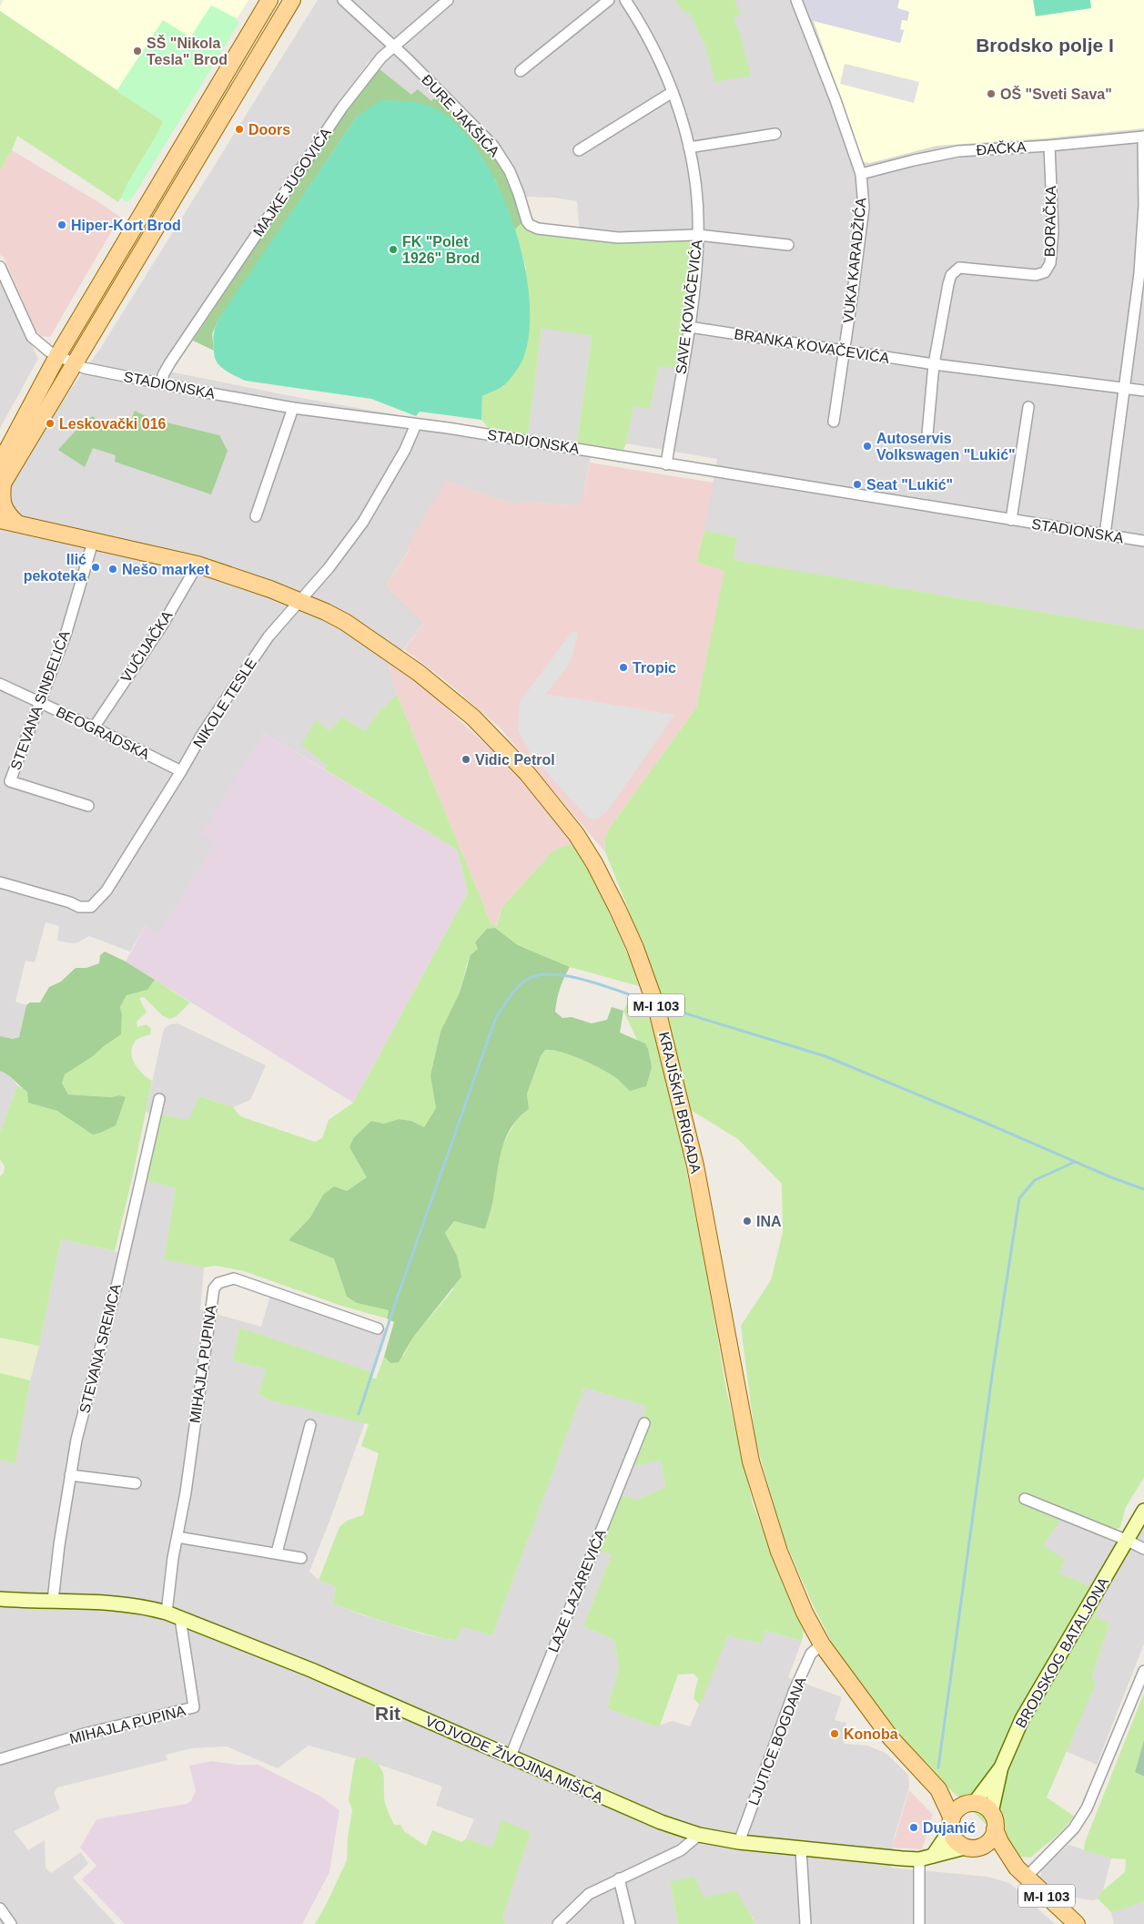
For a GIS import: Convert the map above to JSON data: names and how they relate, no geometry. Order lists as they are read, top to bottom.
{
  "streets": {
    "main road": ["M-I 103", "KRAJIŠKIH BRIGADA"],
    "street": [
      "ĐURE JAKŠIĆA",
      "ĐAČKA",
      "MAJKE JUGOVIĆA",
      "BORAČKA",
      "VUKA KARADŽIĆA",
      "SAVE KOVAČEVIĆA",
      "BRANKA KOVAČEVIĆA",
      "STADIONSKA",
      "VUČIJAČKA",
      "STEVANA SINĐELIĆA",
      "NIKOLE TESLE",
      "BEOGRADSKA",
      "STEVANA SREMCA",
      "MIHAJLA PUPINA",
      "LAZE LAZAREVIĆA",
      "BRODSKOG BATALJONA",
      "LJUTICE BOGDANA",
      "VOJVODE ŽIVOJINA MIŠIĆA"
    ]
  },
  "crossings": [
    ["ĐURE JAKŠIĆA", "MAJKE JUGOVIĆA"],
    ["ĐURE JAKŠIĆA", "SAVE KOVAČEVIĆA"],
    ["ĐAČKA", "BORAČKA"],
    ["ĐAČKA", "VUKA KARADŽIĆA"],
    ["MAJKE JUGOVIĆA", "STADIONSKA"],
    ["BORAČKA", "BRANKA KOVAČEVIĆA"],
    ["VUKA KARADŽIĆA", "BRANKA KOVAČEVIĆA"],
    ["SAVE KOVAČEVIĆA", "BRANKA KOVAČEVIĆA"],
    ["SAVE KOVAČEVIĆA", "STADIONSKA"],
    ["STADIONSKA", "NIKOLE TESLE"],
    ["VUČIJAČKA", "BEOGRADSKA"],
    ["VUČIJAČKA", "KRAJIŠKIH BRIGADA"],
    ["STEVANA SINĐELIĆA", "BEOGRADSKA"],
    ["STEVANA SINĐELIĆA", "KRAJIŠKIH BRIGADA"],
    ["NIKOLE TESLE", "BEOGRADSKA"],
    ["NIKOLE TESLE", "KRAJIŠKIH BRIGADA"],
    ["M-I 103", "KRAJIŠKIH BRIGADA"],
    ["M-I 103", "BRODSKOG BATALJONA"],
    ["M-I 103", "VOJVODE ŽIVOJINA MIŠIĆA"],
    ["KRAJIŠKIH BRIGADA", "BRODSKOG BATALJONA"],
    ["KRAJIŠKIH BRIGADA", "LJUTICE BOGDANA"],
    ["KRAJIŠKIH BRIGADA", "VOJVODE ŽIVOJINA MIŠIĆA"],
    ["STEVANA SREMCA", "VOJVODE ŽIVOJINA MIŠIĆA"],
    ["MIHAJLA PUPINA", "VOJVODE ŽIVOJINA MIŠIĆA"],
    ["LAZE LAZAREVIĆA", "VOJVODE ŽIVOJINA MIŠIĆA"],
    ["BRODSKOG BATALJONA", "VOJVODE ŽIVOJINA MIŠIĆA"],
    ["LJUTICE BOGDANA", "VOJVODE ŽIVOJINA MIŠIĆA"]
  ],
  "districts": ["Brodsko polje I", "Rit"],
  "places": [
    "SŠ \"Nikola Tesla\" Brod",
    "OŠ \"Sveti Sava\"",
    "Doors",
    "Hiper-Kort Brod",
    "FK \"Polet 1926\" Brod",
    "Leskovački 016",
    "Autoservis Volkswagen \"Lukić\"",
    "Seat \"Lukić\"",
    "Ilić pekoteka",
    "Nešo market",
    "Tropic",
    "Vidic Petrol",
    "INA",
    "Konoba",
    "Dujanić"
  ]
}
